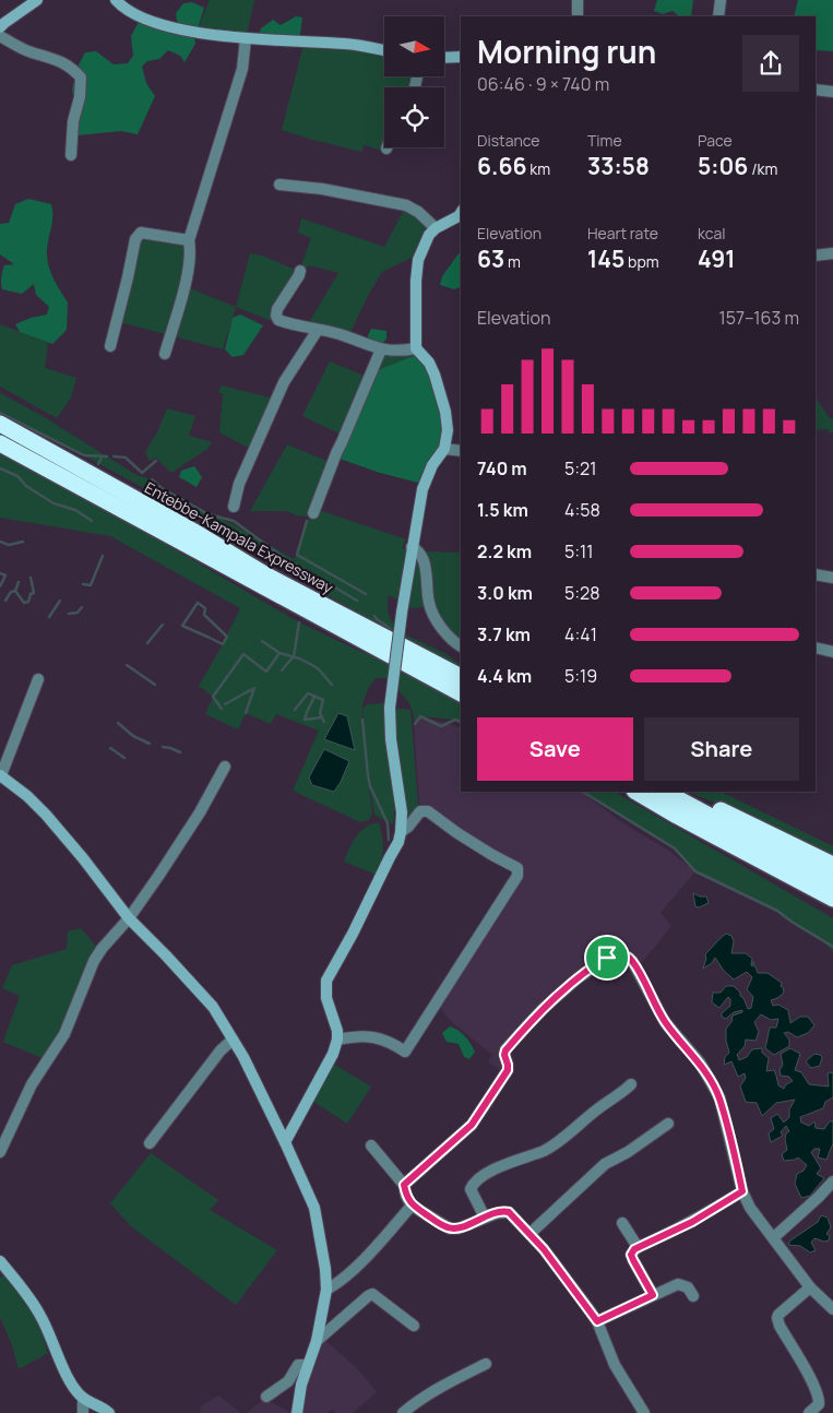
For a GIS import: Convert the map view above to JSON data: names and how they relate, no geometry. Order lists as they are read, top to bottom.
{
  "streets": {
    "highway": ["Entebbe-Kampala Expressway"]
  },
  "north": "right",
  "page": {
    "heading": ["Morning run", "06:46 · 9 × 740 m"],
    "stats": [
      ["Distance", "6.66 km"],
      ["Time", "33:58"],
      ["Pace", "5:06 /km"],
      ["Elevation", "63 m"],
      ["Heart rate", "145 bpm"],
      ["kcal", "491"]
    ],
    "chart": ["Elevation", "157–163 m"],
    "list": [
      {
        "name": "740 m",
        "note": "5:21"
      },
      {
        "name": "1.5 km",
        "note": "4:58"
      },
      {
        "name": "2.2 km",
        "note": "5:11"
      },
      {
        "name": "3.0 km",
        "note": "5:28"
      },
      {
        "name": "3.7 km",
        "note": "4:41"
      },
      {
        "name": "4.4 km",
        "note": "5:19"
      }
    ],
    "buttons": ["Save", "Share"]
  }
}
